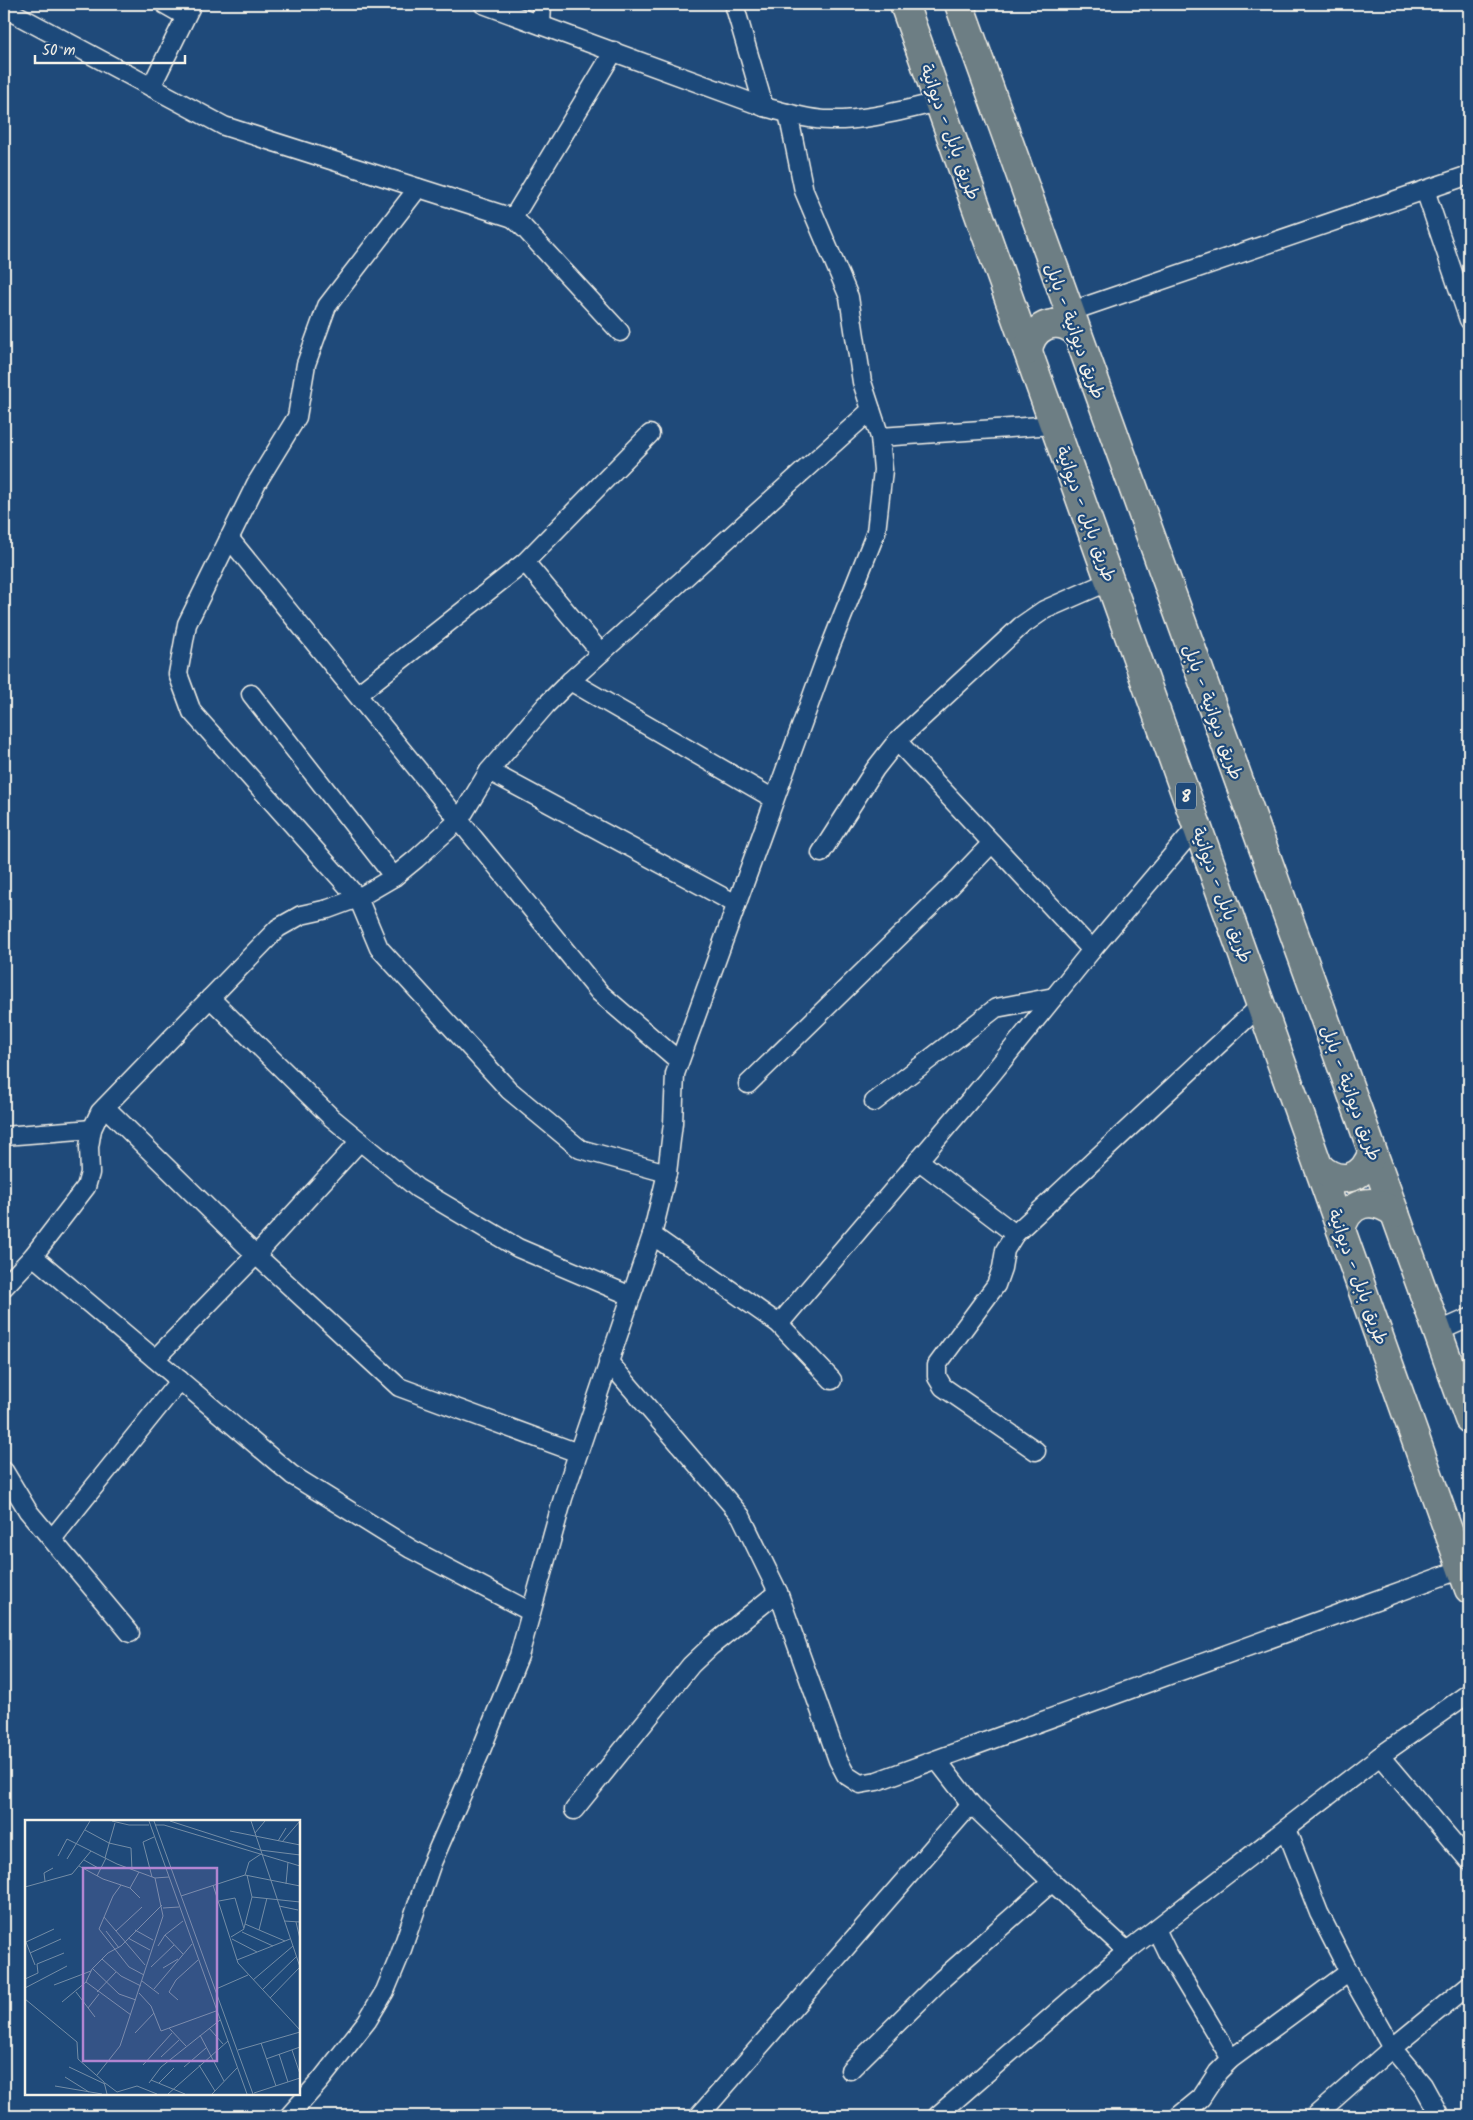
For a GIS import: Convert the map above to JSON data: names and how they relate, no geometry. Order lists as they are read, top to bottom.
{
  "streets": {
    "highway": ["طريق بابل - ديوانية", "طريق ديوانية - بابل", "8"]
  },
  "scale_bar": "50 m"
}
